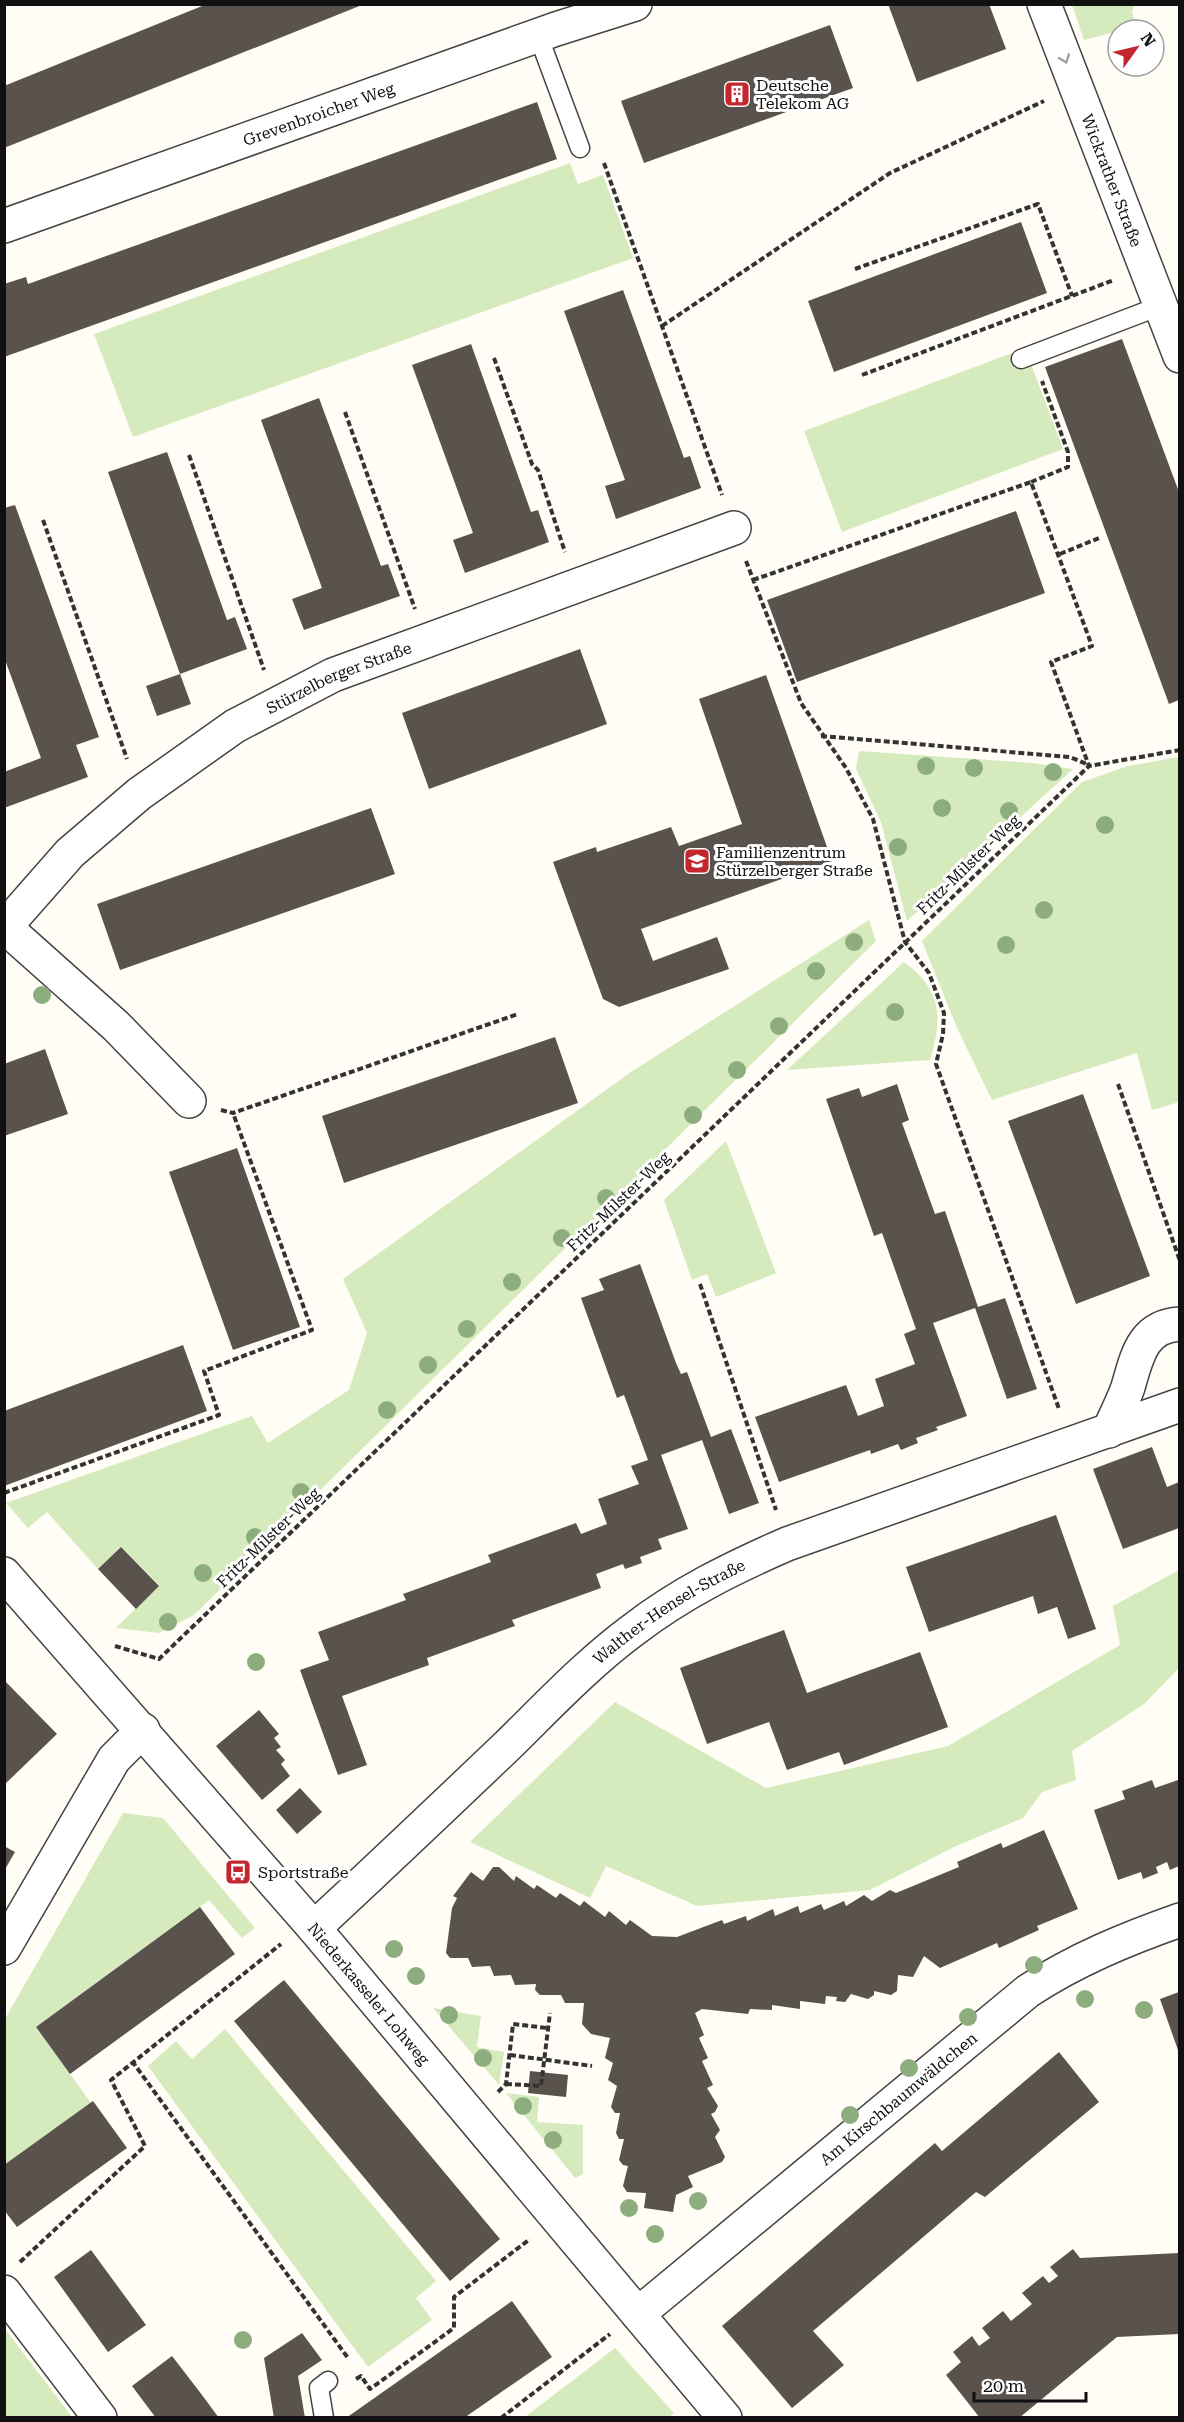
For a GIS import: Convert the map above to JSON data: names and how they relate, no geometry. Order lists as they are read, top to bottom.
{
  "streets": {
    "street": [
      "Grevenbroicher Weg",
      "Wickrather Straße",
      "Stürzelberger Straße",
      "Walther-Hensel-Straße",
      "Niederkasseler Lohweg",
      "Am Kirschbaumwäldchen"
    ],
    "path": ["Fritz-Milster-Weg"]
  },
  "crossings": [
    ["Fritz-Milster-Weg", "Niederkasseler Lohweg"],
    ["Walther-Hensel-Straße", "Niederkasseler Lohweg"],
    ["Niederkasseler Lohweg", "Am Kirschbaumwäldchen"]
  ],
  "places": {
    "building": ["Deutsche Telekom AG"],
    "school or university": ["Familienzentrum Stürzelberger Straße"],
    "bus stop": ["Sportstraße"]
  },
  "scale_bar": "20 m",
  "north": "top right"
}
